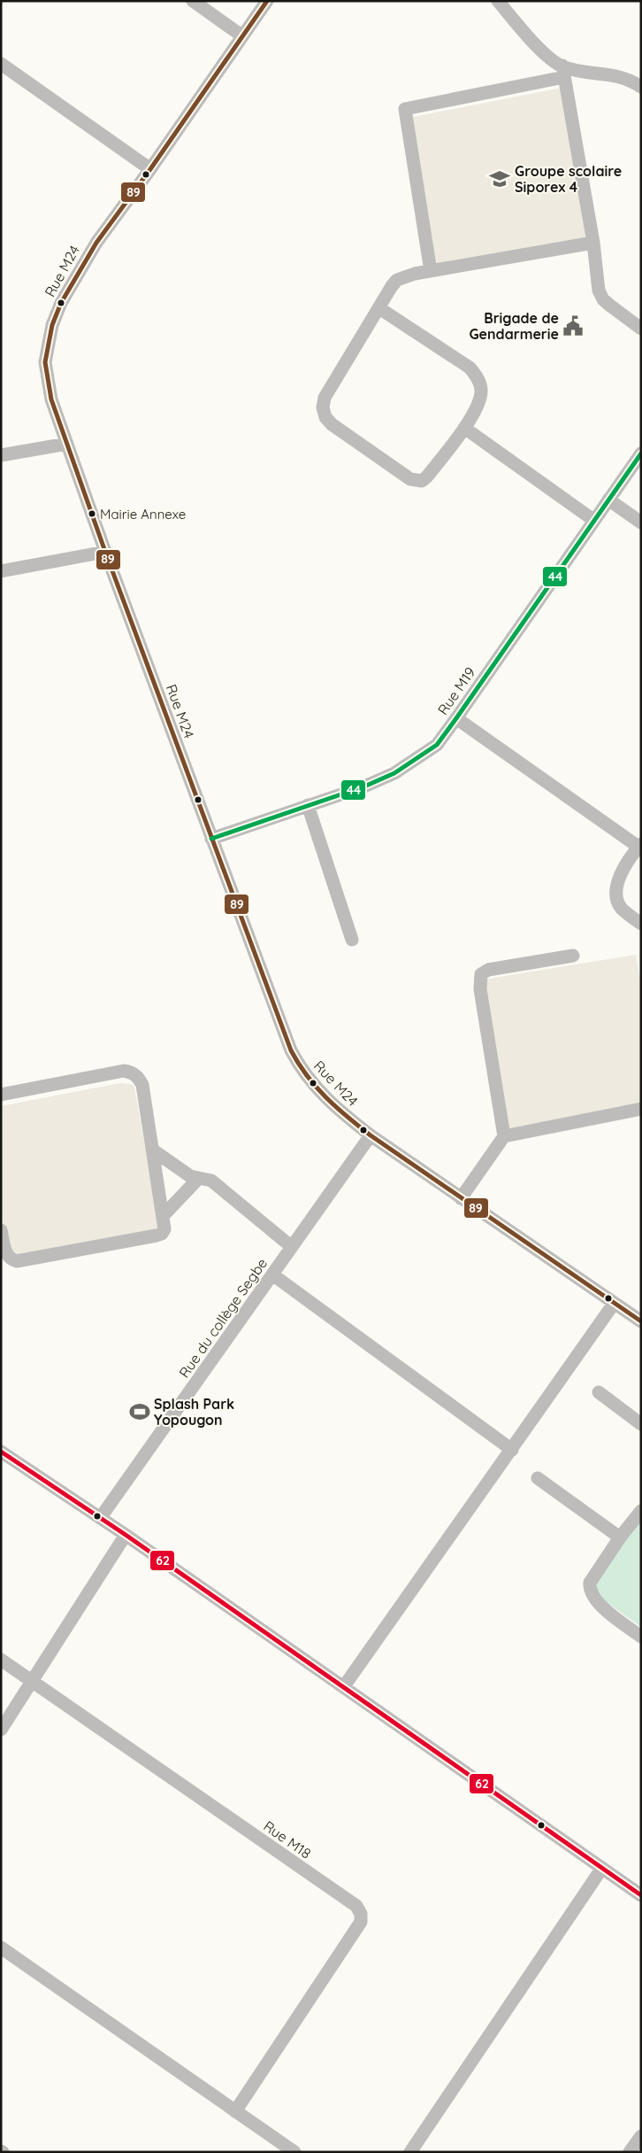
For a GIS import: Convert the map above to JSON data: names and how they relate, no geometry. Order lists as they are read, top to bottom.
{
  "streets": {
    "street": [
      "Rue M24",
      "Rue M19",
      "Rue du collège Segbe",
      "Rue M18"
    ]
  },
  "crossings": [
    ["Rue M24", "Rue M19"],
    ["Rue M24", "Rue du collège Segbe"]
  ],
  "places": {
    "school or university": ["Groupe scolaire Siporex 4"],
    "public building": ["Brigade de Gendarmerie"],
    "other": ["Mairie Annexe"],
    "sports": ["Splash Park Yopougon"]
  },
  "lines": ["transit line 89", "transit line 44", "transit line 62"]
}
